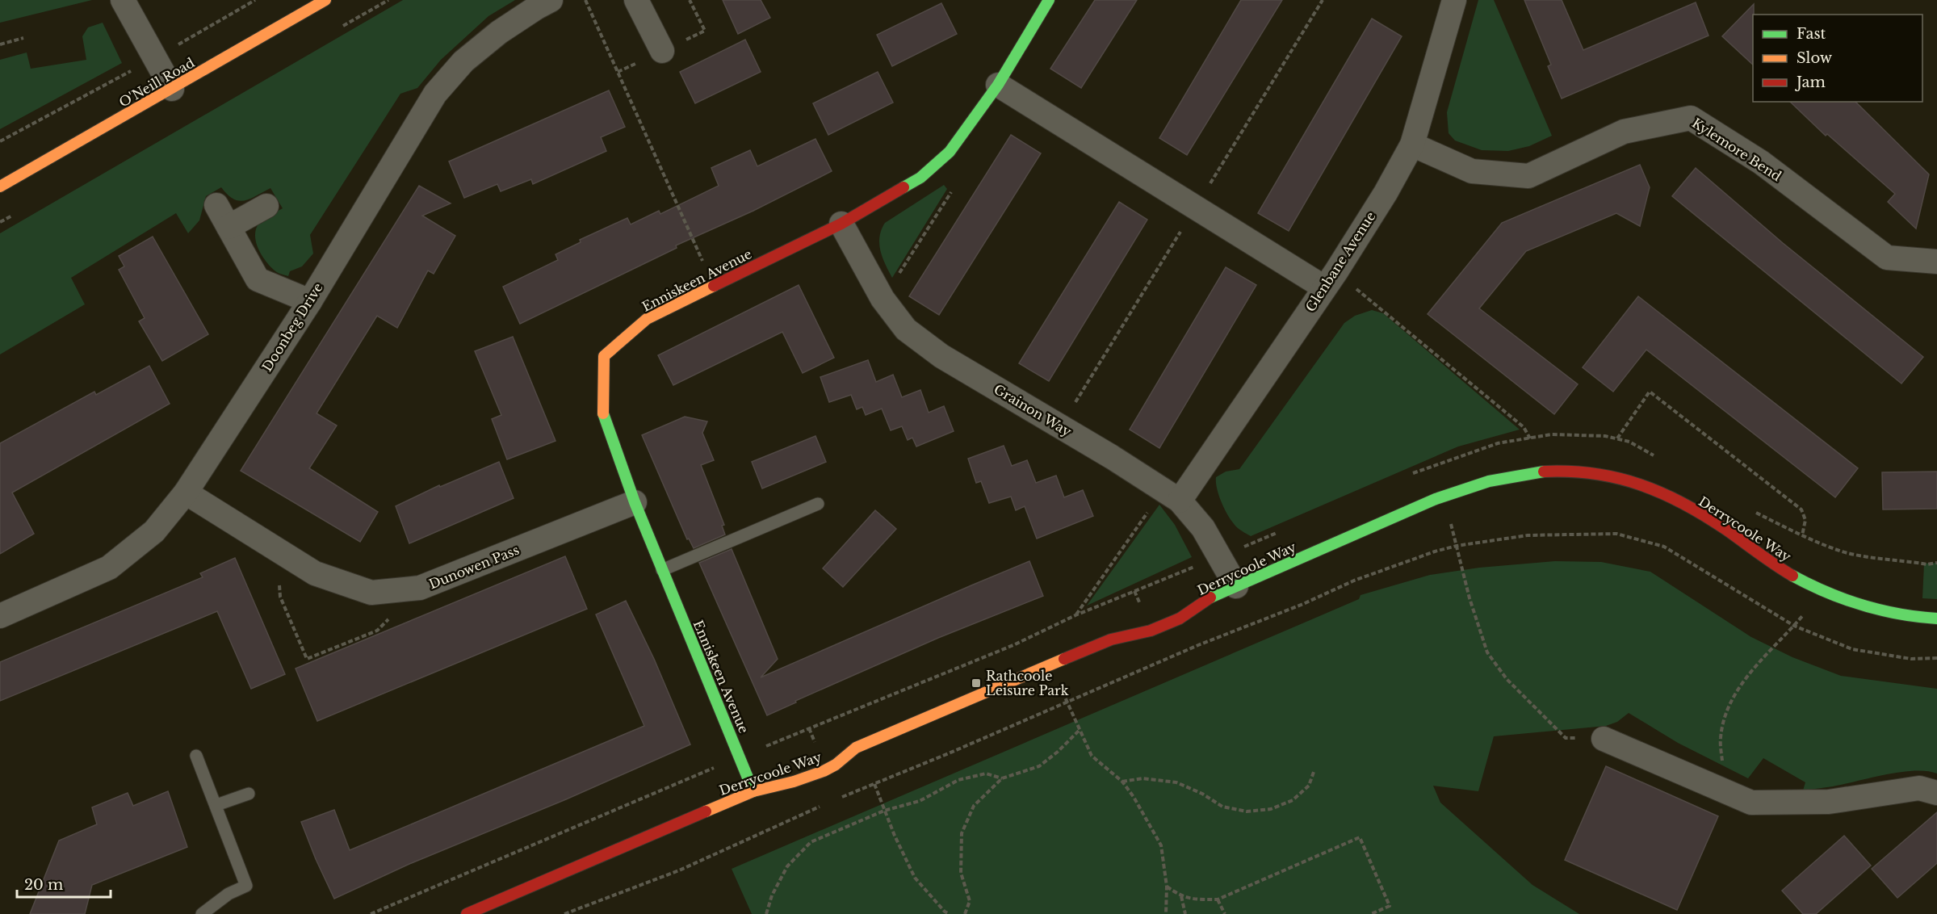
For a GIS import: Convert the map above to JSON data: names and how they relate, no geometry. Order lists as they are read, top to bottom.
{
  "streets": {
    "street": [
      "O'Neill Road",
      "Kylemore Bend",
      "Glenbane Avenue",
      "Enniskeen Avenue",
      "Doonbeg Drive",
      "Grainon Way",
      "Derrycoole Way",
      "Dunowen Pass"
    ]
  },
  "crossings": [
    ["Kylemore Bend", "Glenbane Avenue"],
    ["Glenbane Avenue", "Grainon Way"],
    ["Enniskeen Avenue", "Grainon Way"],
    ["Enniskeen Avenue", "Derrycoole Way"],
    ["Enniskeen Avenue", "Dunowen Pass"],
    ["Doonbeg Drive", "Dunowen Pass"],
    ["Grainon Way", "Derrycoole Way"]
  ],
  "places": {
    "transit": ["Rathcoole Leisure Park"]
  },
  "legend": ["Fast", "Slow", "Jam"],
  "scale_bar": "20 m"
}
